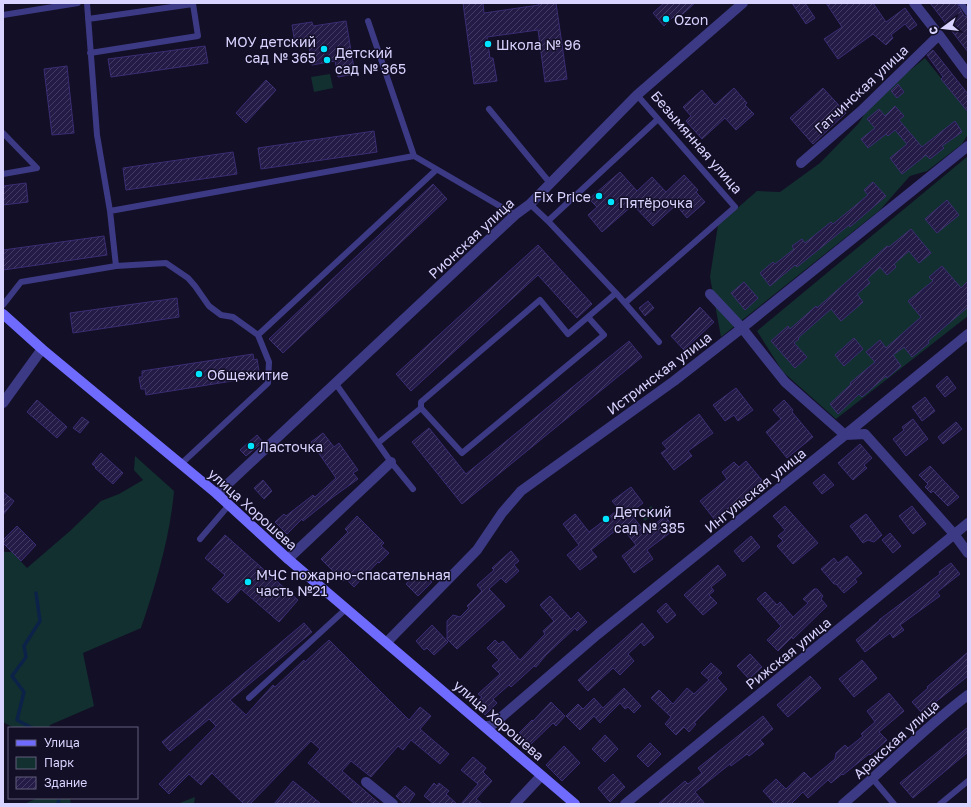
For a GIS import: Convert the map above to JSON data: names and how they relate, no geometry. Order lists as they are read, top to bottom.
{
  "streets": {
    "main road": ["улица Хорошева"],
    "street": [
      "Гатчинская улица",
      "Рионская улица",
      "Истринская улица",
      "Ингульская улица",
      "Рижская улица",
      "Аракская улица"
    ],
    "lane": ["Безымянная улица"]
  },
  "crossings": [
    ["Безымянная улица", "Рионская улица"],
    ["Рионская улица", "улица Хорошева"],
    ["Истринская улица", "улица Хорошева"],
    ["Ингульская улица", "улица Хорошева"]
  ],
  "places": [
    "Ozon",
    "Школа № 96",
    "МОУ детский сад № 365",
    "Детский сад № 365",
    "Fix Price",
    "Пятёрочка",
    "Общежитие",
    "Ласточка",
    "Детский сад № 385",
    "МЧС пожарно-спасательная часть №21"
  ],
  "legend": ["Улица", "Парк", "Здание"],
  "north": "left"
}
